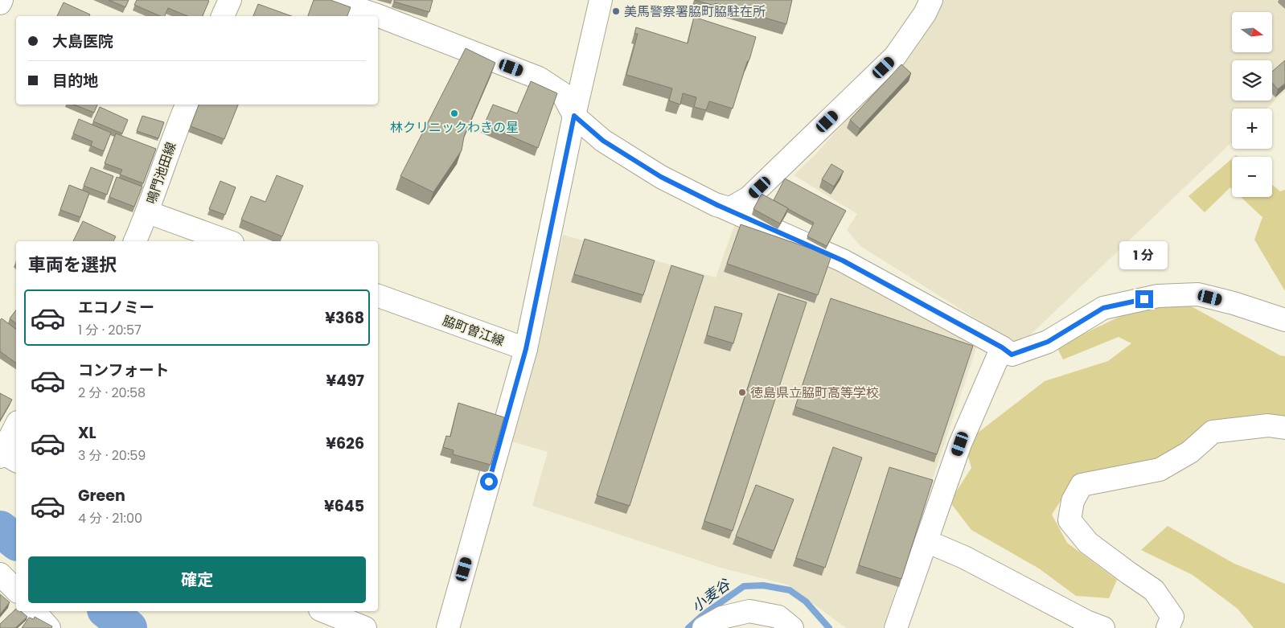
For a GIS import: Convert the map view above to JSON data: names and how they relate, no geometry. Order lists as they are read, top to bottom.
{
  "streets": {
    "street": ["鳴門池田線", "脇町曽江線"]
  },
  "water": ["小麦谷"],
  "places": ["美馬警察署脇町脇駐在所", "林クリニックわきの星", "徳島県立脇町高等学校"],
  "north": "right",
  "page": {
    "map_buttons": ["+", "−"],
    "banner": ["大島医院", "目的地"],
    "bubble": "1 分",
    "heading": "車両を選択",
    "list": [
      {
        "name": "エコノミー",
        "note": "1 分 · 20:57",
        "value": "¥368"
      },
      {
        "name": "コンフォート",
        "note": "2 分 · 20:58",
        "value": "¥497"
      },
      {
        "name": "XL",
        "note": "3 分 · 20:59",
        "value": "¥626"
      },
      {
        "name": "Green",
        "note": "4 分 · 21:00",
        "value": "¥645"
      }
    ],
    "buttons": "確定"
  }
}
